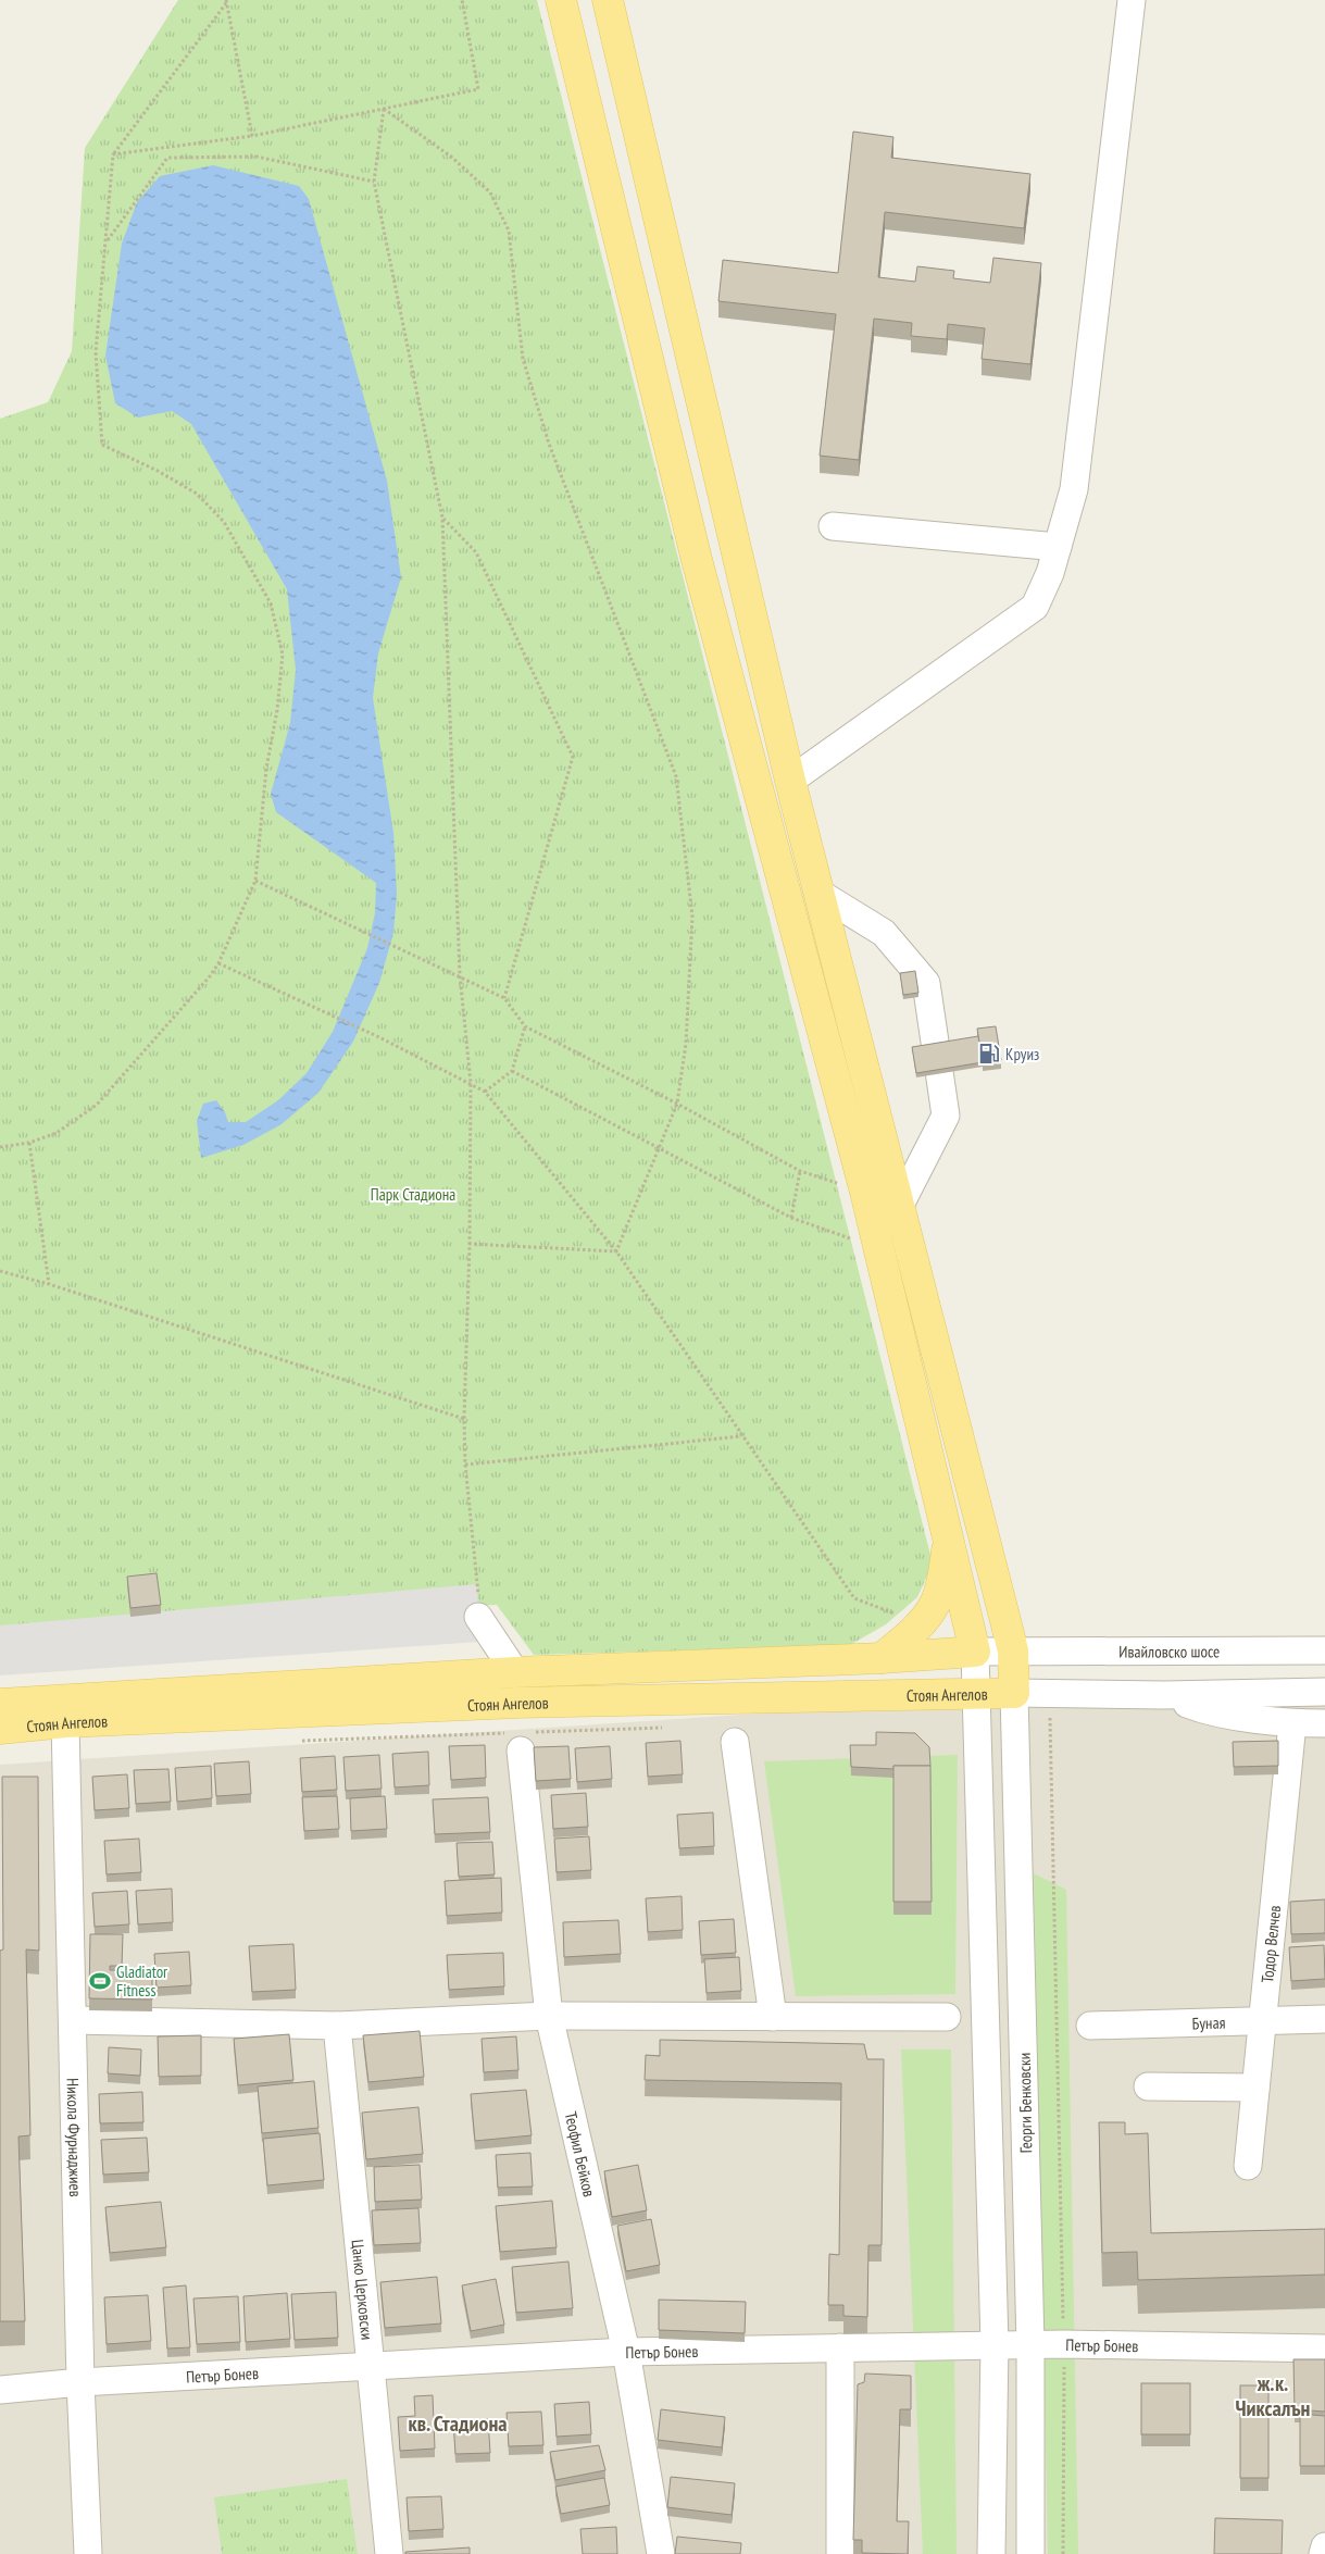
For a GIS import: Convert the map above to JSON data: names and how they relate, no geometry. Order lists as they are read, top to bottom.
{
  "streets": {
    "main road": ["Стоян Ангелов", "Георги Бенковски"],
    "street": [
      "Ивайловско шосе",
      "Тодор Велчев",
      "Буная",
      "Никола Фурнаджиев",
      "Теофил Бейков",
      "Цанко Церковски",
      "Петър Бонев"
    ]
  },
  "crossings": [
    ["Ивайловско шосе", "Стоян Ангелов"],
    ["Ивайловско шосе", "Георги Бенковски"],
    ["Стоян Ангелов", "Георги Бенковски"],
    ["Стоян Ангелов", "Никола Фурнаджиев"],
    ["Тодор Велчев", "Буная"],
    ["Георги Бенковски", "Петър Бонев"],
    ["Никола Фурнаджиев", "Петър Бонев"],
    ["Теофил Бейков", "Петър Бонев"],
    ["Цанко Церковски", "Петър Бонев"]
  ],
  "districts": ["ж.к. Чиксалън", "кв. Стадиона"],
  "parks": ["Парк Стадиона"],
  "places": {
    "fuel station": ["Круиз"],
    "sports": ["Gladiator Fitness"]
  }
}
